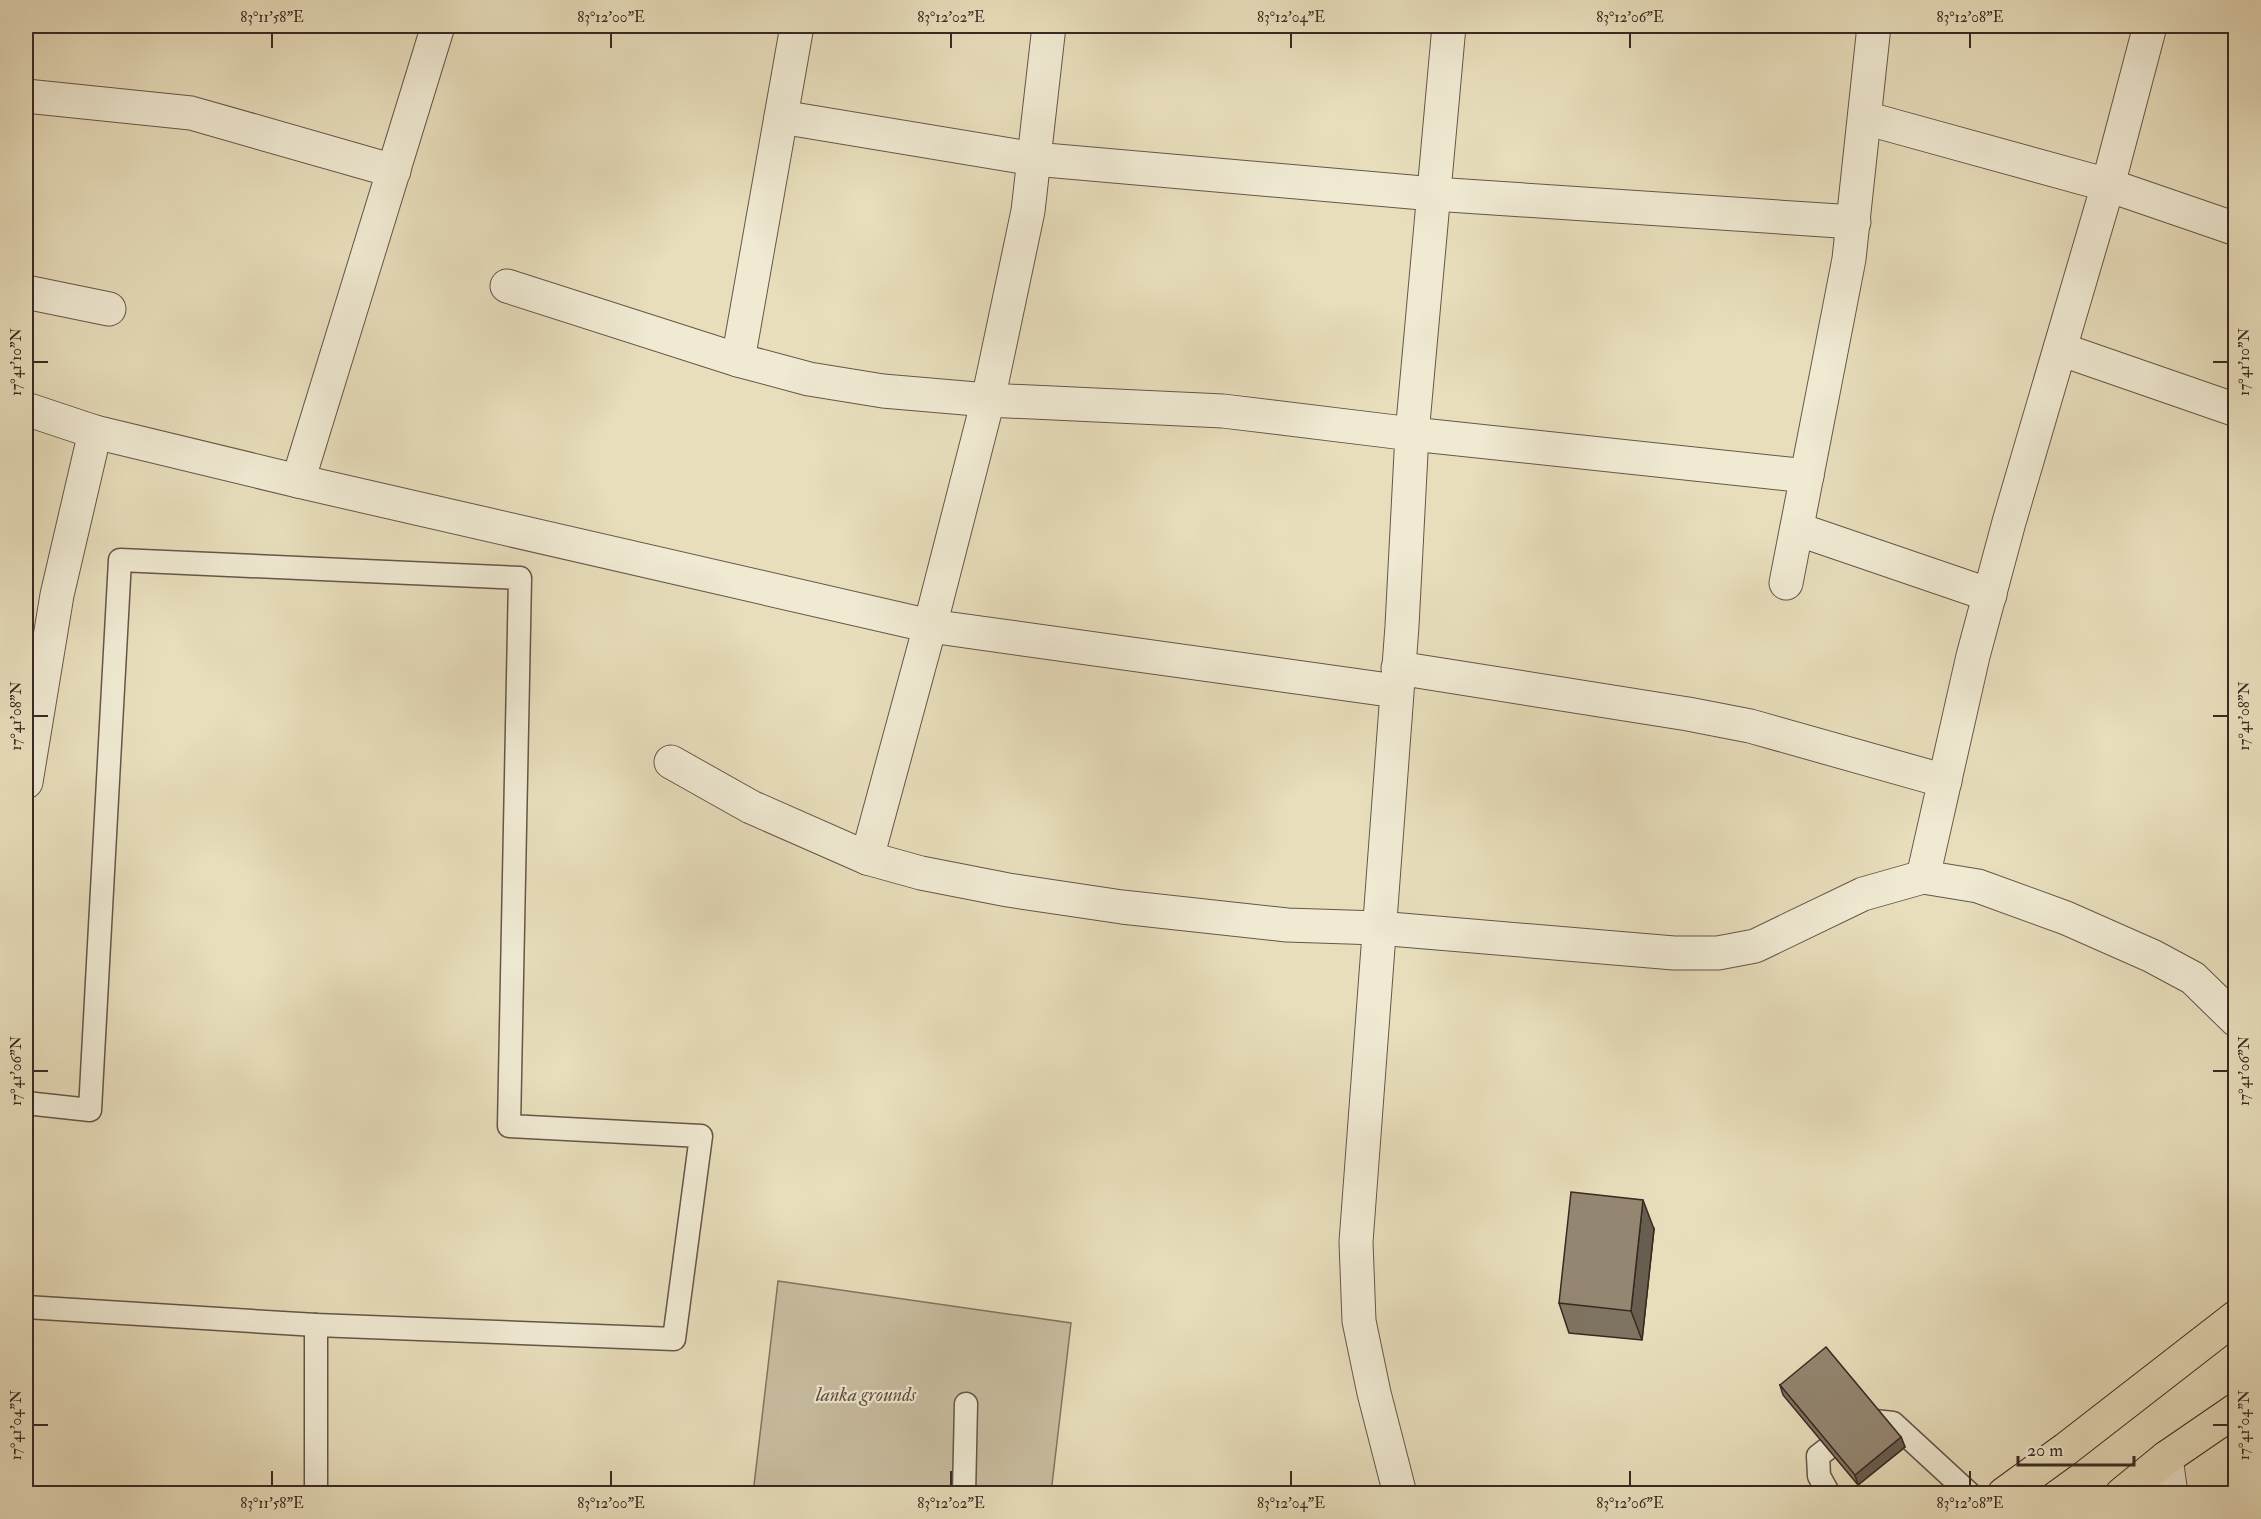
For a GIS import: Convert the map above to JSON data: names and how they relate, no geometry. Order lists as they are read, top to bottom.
{
  "parks": ["lanka grounds"],
  "scale_bar": "20 m",
  "coordinates": [
    "83°11'58\"E",
    "83°12'00\"E",
    "83°12'02\"E",
    "83°12'04\"E",
    "83°12'06\"E",
    "83°12'08\"E",
    "17°41'10\"N",
    "17°41'08\"N",
    "17°41'06\"N",
    "17°41'04\"N"
  ]
}
